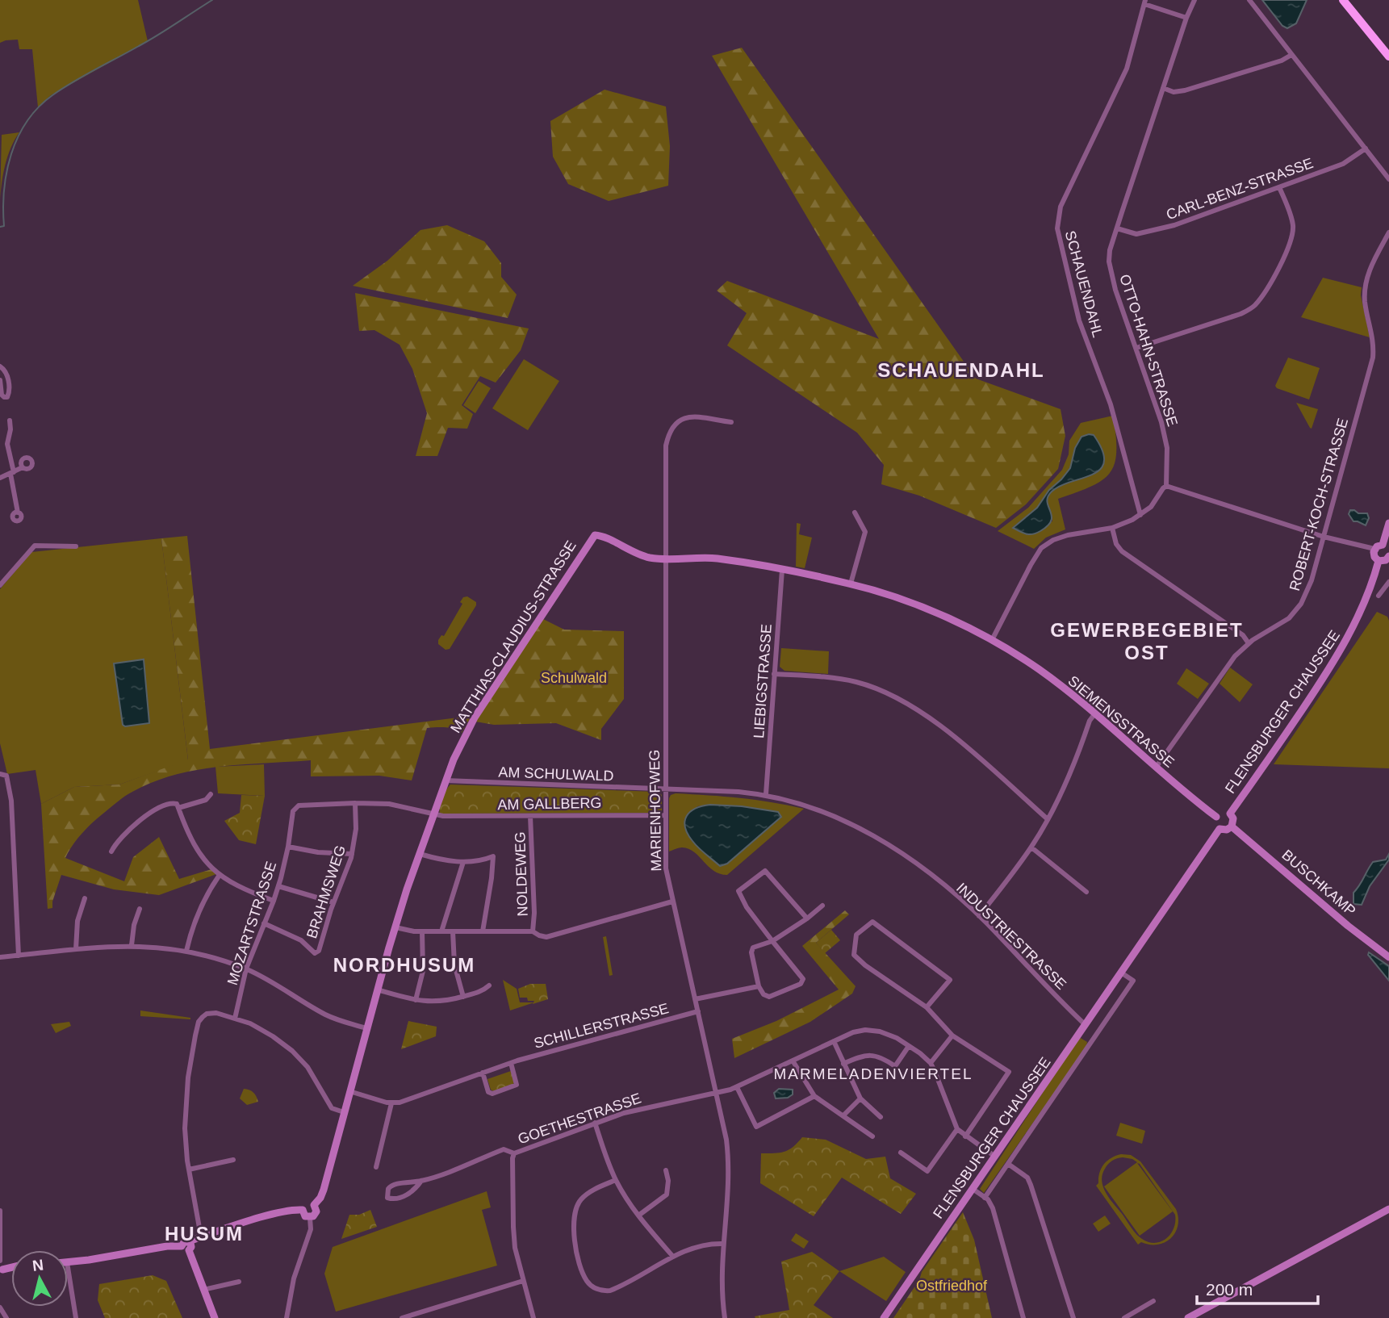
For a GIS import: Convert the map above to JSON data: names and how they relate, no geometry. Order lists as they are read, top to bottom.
{
  "streets": {
    "street": [
      "CARL-BENZ-STRASSE",
      "SCHAUENDAHL",
      "OTTO-HAHN-STRASSE",
      "ROBERT-KOCH-STRASSE",
      "MATTHIAS-CLAUDIUS-STRASSE",
      "LIEBIGSTRASSE",
      "FLENSBURGER CHAUSSEE",
      "SIEMENSSTRASSE",
      "AM SCHULWALD",
      "AM GALLBERG",
      "MARIENHOFWEG",
      "NOLDEWEG",
      "BUSCHKAMP",
      "BRAHMSWEG",
      "MOZARTSTRASSE",
      "INDUSTRIESTRASSE",
      "SCHILLERSTRASSE",
      "GOETHESTRASSE"
    ]
  },
  "crossings": [
    ["CARL-BENZ-STRASSE", "OTTO-HAHN-STRASSE"],
    ["ROBERT-KOCH-STRASSE", "SIEMENSSTRASSE"],
    ["MATTHIAS-CLAUDIUS-STRASSE", "SIEMENSSTRASSE"],
    ["MATTHIAS-CLAUDIUS-STRASSE", "AM SCHULWALD"],
    ["MATTHIAS-CLAUDIUS-STRASSE", "AM GALLBERG"],
    ["MATTHIAS-CLAUDIUS-STRASSE", "MOZARTSTRASSE"],
    ["LIEBIGSTRASSE", "SIEMENSSTRASSE"],
    ["LIEBIGSTRASSE", "INDUSTRIESTRASSE"],
    ["FLENSBURGER CHAUSSEE", "SIEMENSSTRASSE"],
    ["FLENSBURGER CHAUSSEE", "BUSCHKAMP"],
    ["FLENSBURGER CHAUSSEE", "INDUSTRIESTRASSE"],
    ["SIEMENSSTRASSE", "MARIENHOFWEG"],
    ["SIEMENSSTRASSE", "BUSCHKAMP"],
    ["AM SCHULWALD", "MARIENHOFWEG"],
    ["AM SCHULWALD", "INDUSTRIESTRASSE"],
    ["AM GALLBERG", "MARIENHOFWEG"],
    ["AM GALLBERG", "NOLDEWEG"],
    ["AM GALLBERG", "MOZARTSTRASSE"],
    ["MARIENHOFWEG", "INDUSTRIESTRASSE"],
    ["MARIENHOFWEG", "SCHILLERSTRASSE"],
    ["MARIENHOFWEG", "GOETHESTRASSE"],
    ["BRAHMSWEG", "MOZARTSTRASSE"]
  ],
  "districts": [
    "SCHAUENDAHL",
    "GEWERBEGEBIET OST",
    "NORDHUSUM",
    "MARMELADENVIERTEL",
    "HUSUM"
  ],
  "parks": ["Schulwald", "Ostfriedhof"],
  "scale_bar": "200 m",
  "north": "top"
}
